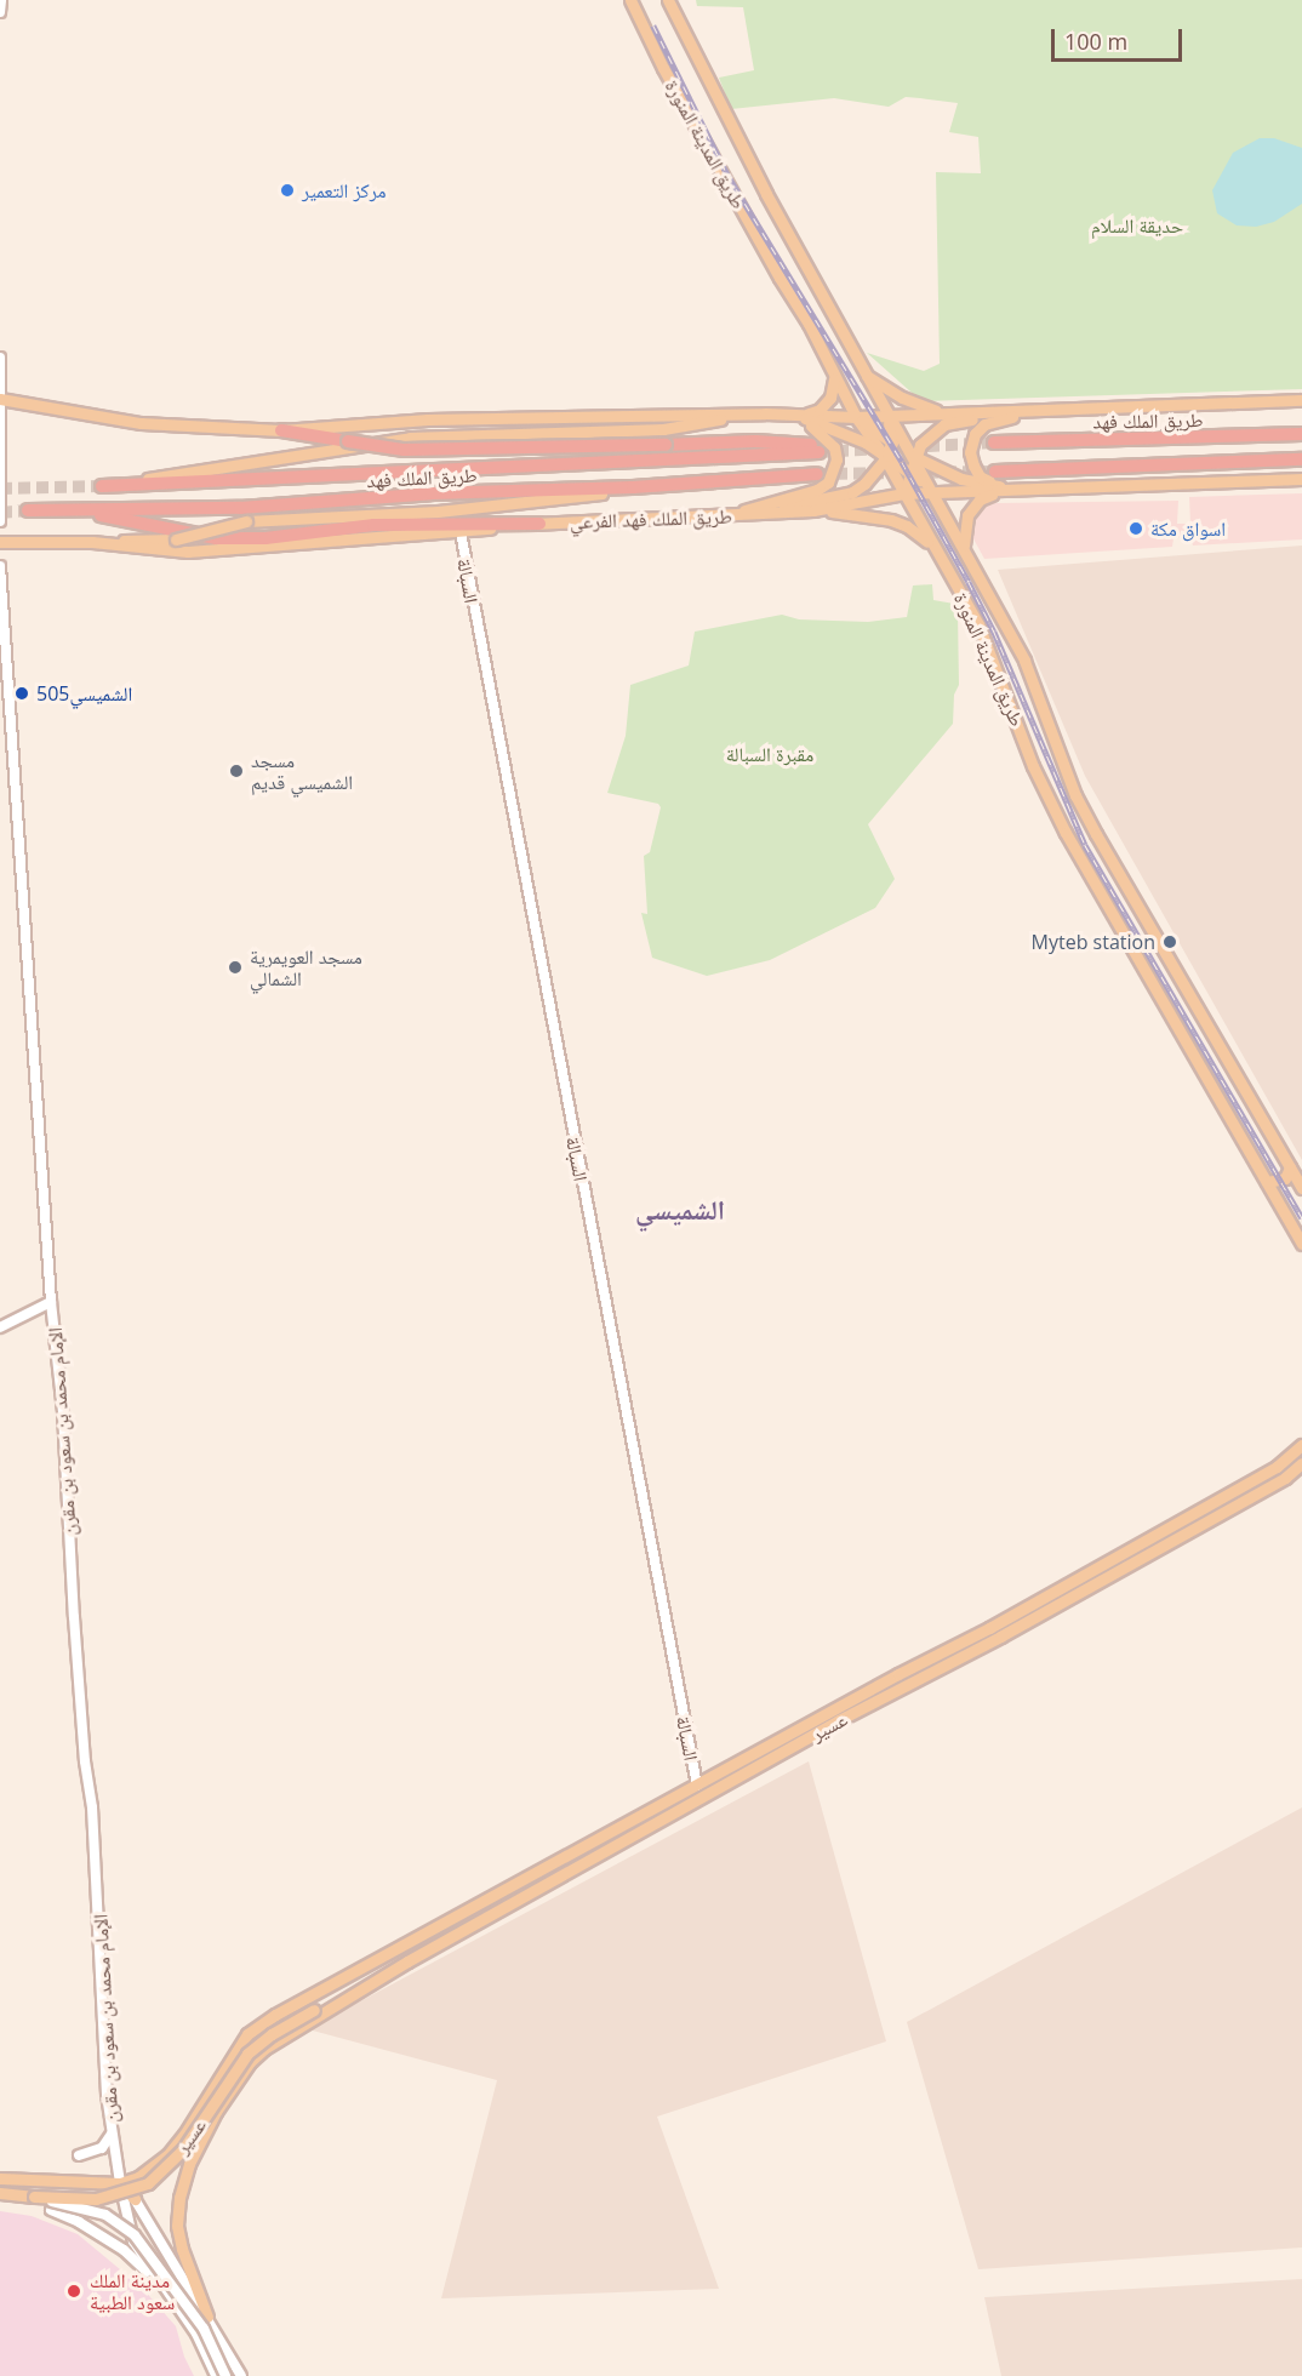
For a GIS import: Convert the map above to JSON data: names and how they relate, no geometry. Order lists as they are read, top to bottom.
{
  "streets": {
    "highway": ["طريق الملك فهد"],
    "main road": ["طريق المدينة المنورة", "طريق الملك فهد الفرعي", "عسير"],
    "street": ["السبالة", "الإمام محمد بن سعود بن مقرن"]
  },
  "crossings": [
    ["طريق المدينة المنورة", "طريق الملك فهد الفرعي"],
    ["طريق الملك فهد", "طريق الملك فهد الفرعي"],
    ["طريق الملك فهد الفرعي", "السبالة"],
    ["السبالة", "عسير"],
    ["الإمام محمد بن سعود بن مقرن", "عسير"]
  ],
  "districts": ["الشميسي"],
  "parks": ["حديقة السلام", "مقبرة السبالة"],
  "places": [
    "مركز التعمير",
    "اسواق مكة",
    "الشميسي505",
    "مسجد الشميسي قديم",
    "Myteb station",
    "مسجد العويمرية الشمالي",
    "مدينة الملك سعود الطبية"
  ],
  "scale_bar": "100 m"
}
